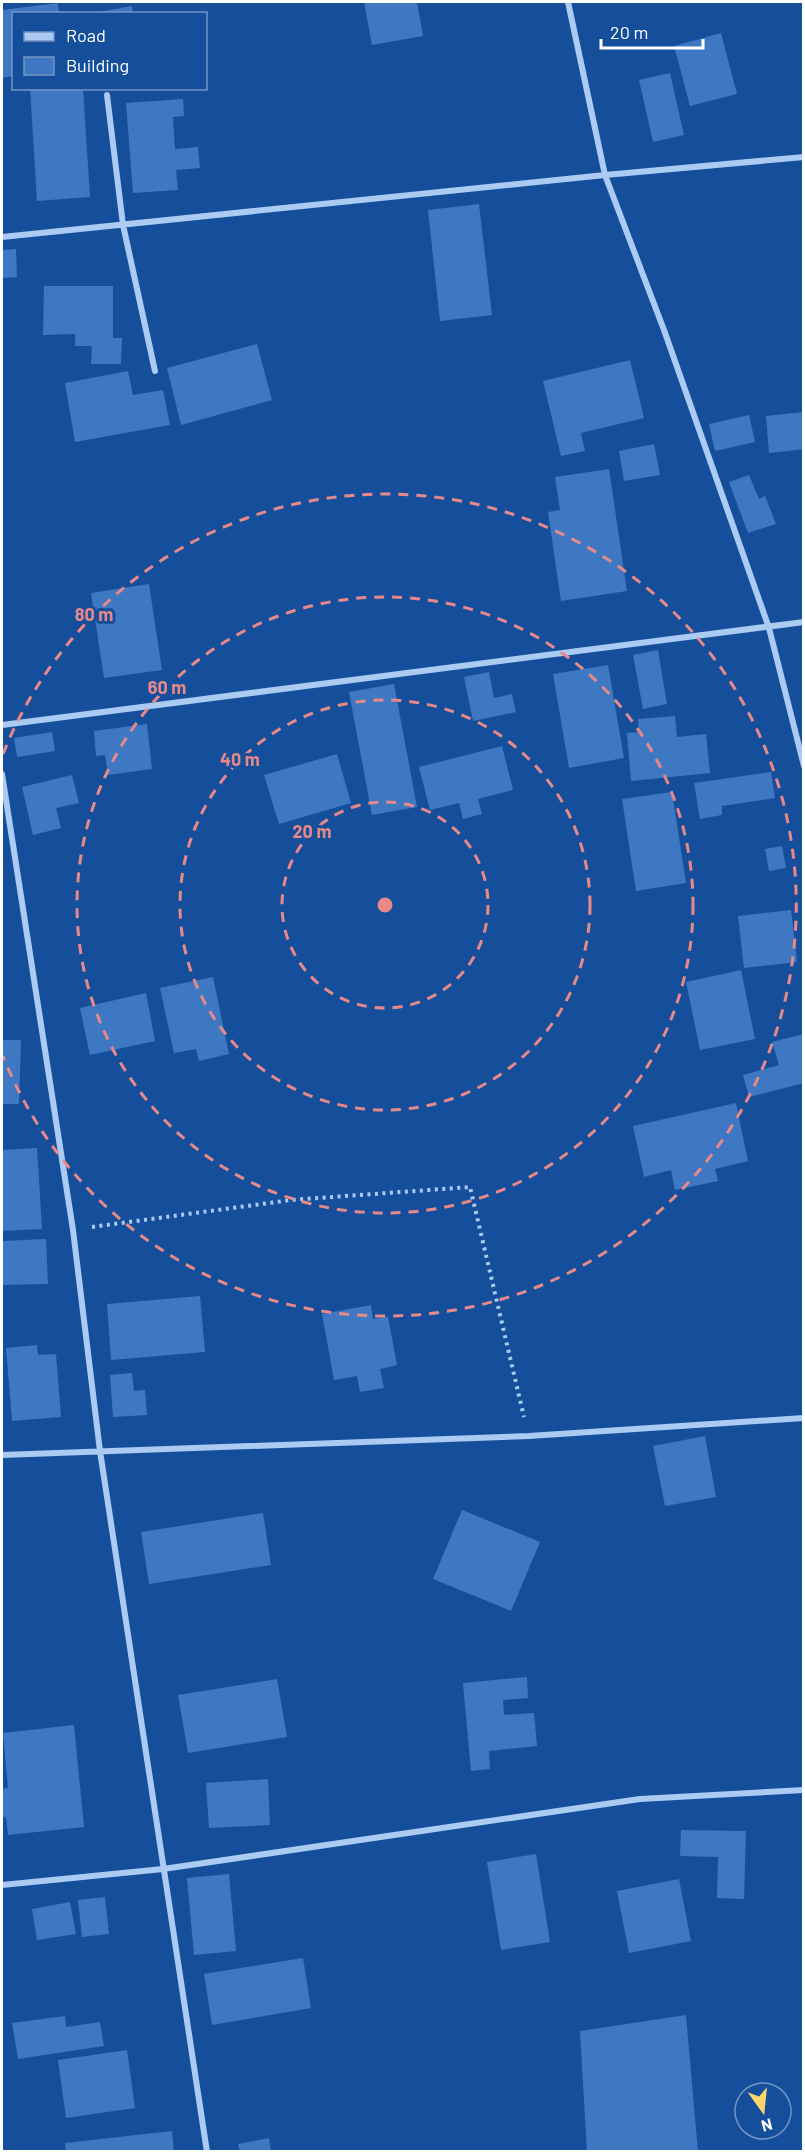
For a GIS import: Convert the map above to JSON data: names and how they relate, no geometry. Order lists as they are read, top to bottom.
{
  "legend": ["Road", "Building"],
  "scale_bar": "20 m",
  "north": "bottom",
  "rings": [
    "80 m",
    "60 m",
    "40 m",
    "20 m"
  ]
}
